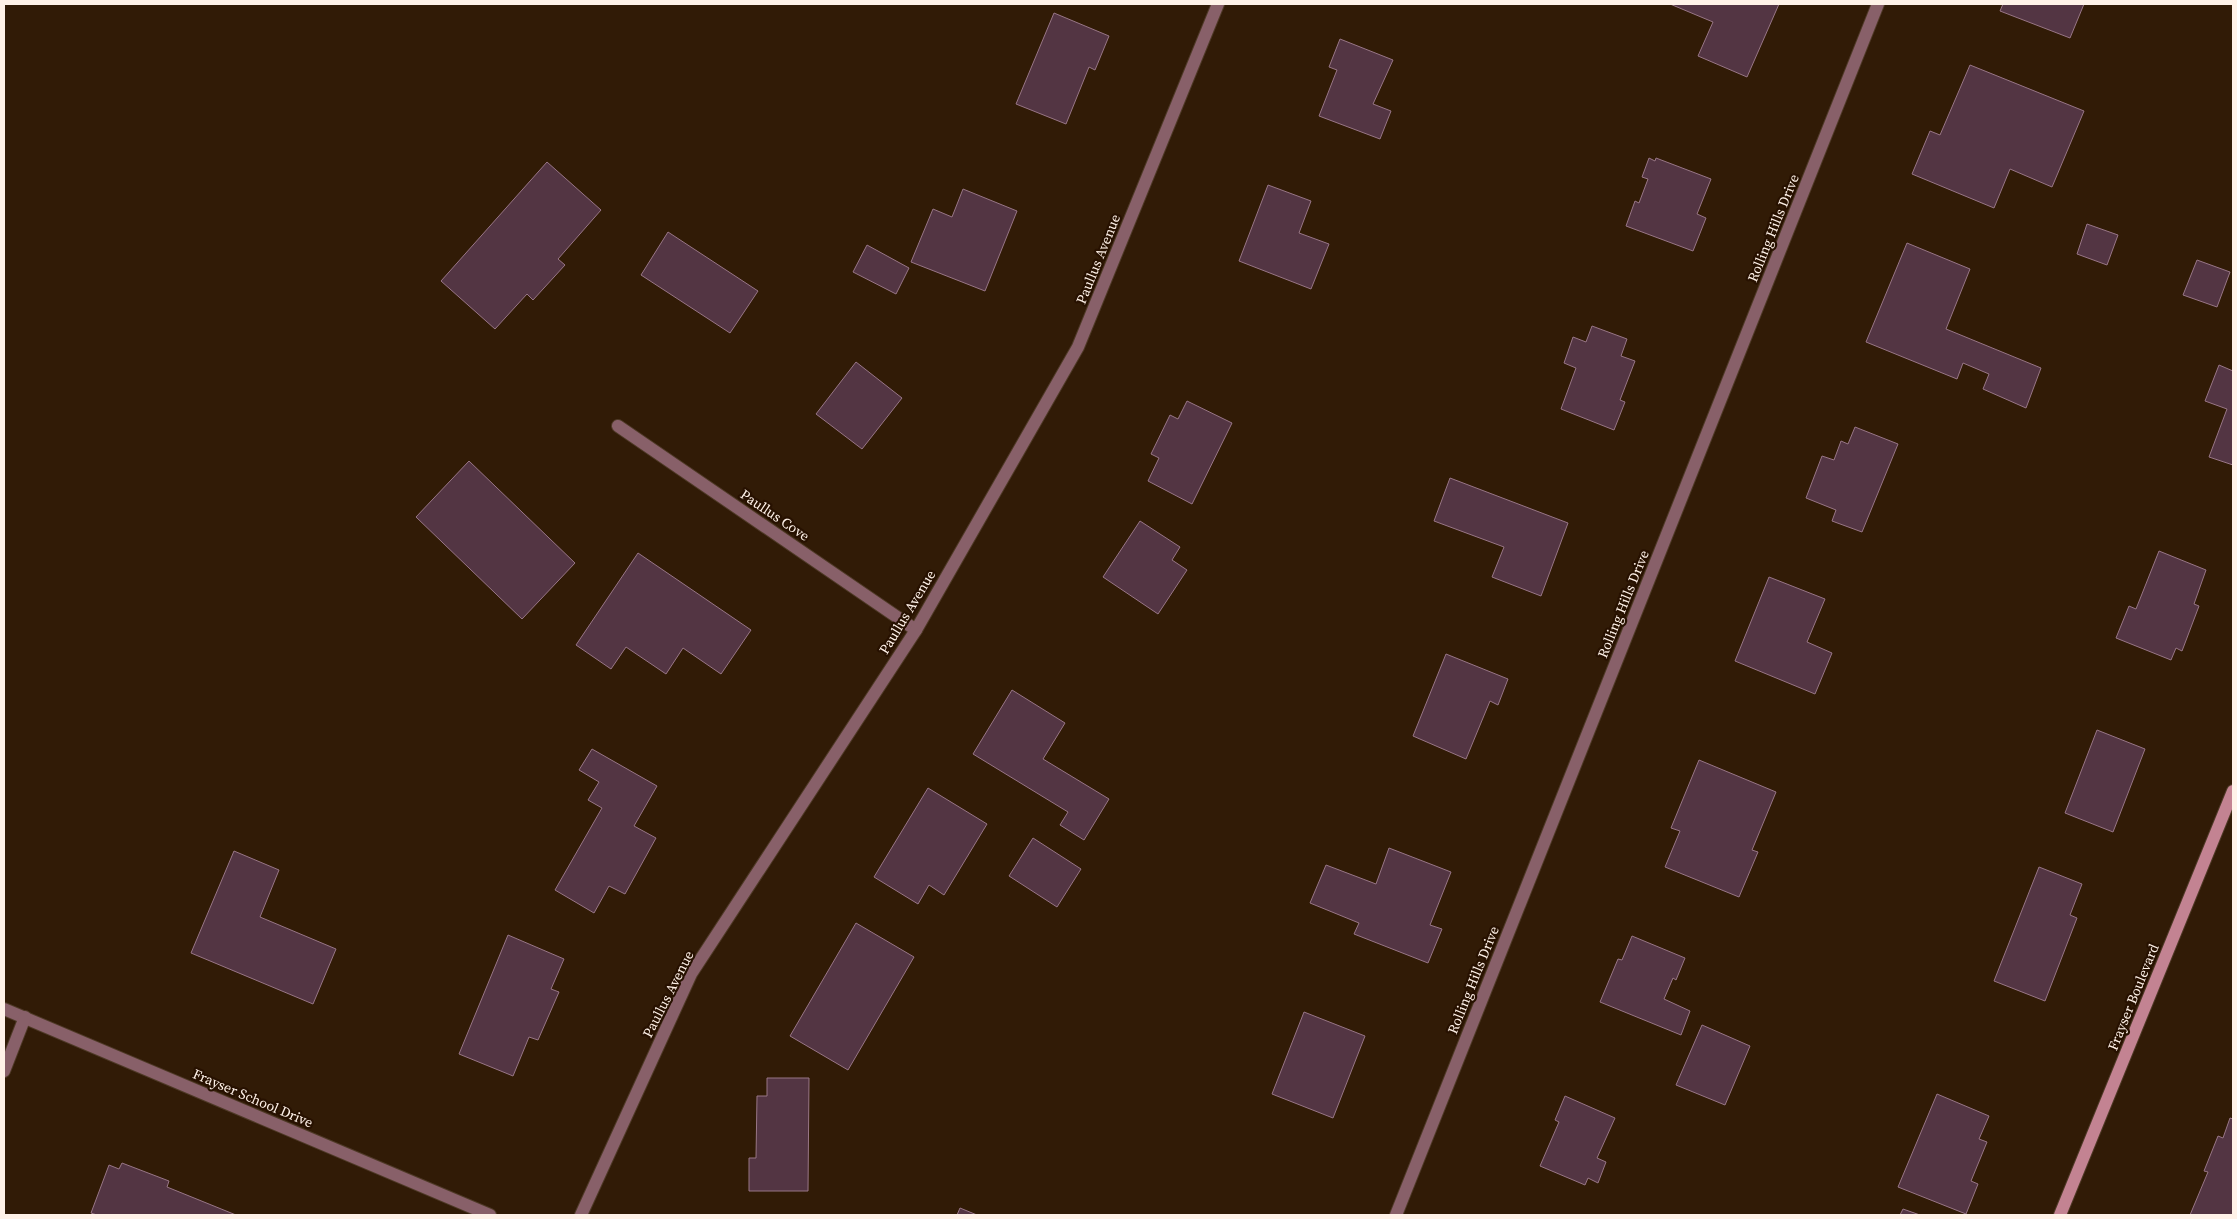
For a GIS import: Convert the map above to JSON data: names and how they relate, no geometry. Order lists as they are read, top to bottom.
{
  "streets": {
    "main road": ["Frayser Boulevard"],
    "street": [
      "Rolling Hills Drive",
      "Paullus Avenue",
      "Paullus Cove",
      "Frayser School Drive"
    ]
  },
  "crossings": [
    ["Paullus Avenue", "Paullus Cove"]
  ]
}
